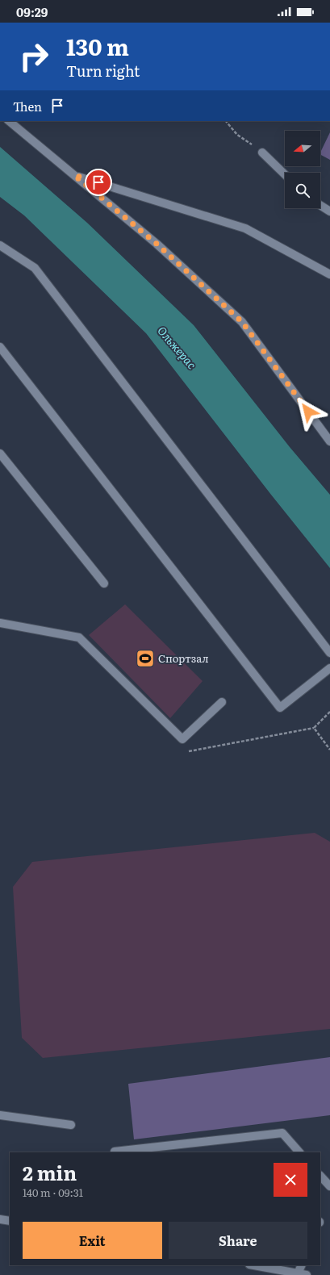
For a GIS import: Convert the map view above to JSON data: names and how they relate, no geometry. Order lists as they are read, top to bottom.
{
  "water": ["Ольжерас"],
  "places": {
    "sports": ["Спортзал"]
  },
  "north": "left",
  "page": {
    "status": "09:29",
    "turn": ["130 m", "Turn right"],
    "then": "Then",
    "heading": ["2 min", "140 m · 09:31"],
    "buttons": ["Exit", "Share"]
  }
}
